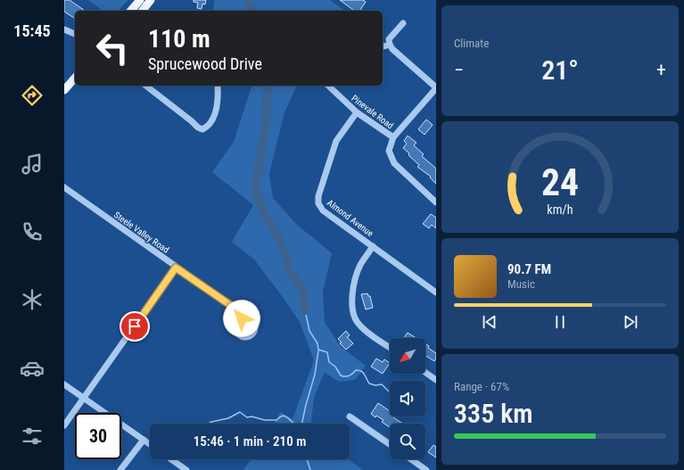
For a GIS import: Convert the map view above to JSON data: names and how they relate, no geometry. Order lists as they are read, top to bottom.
{
  "streets": {
    "street": ["Pinevale Road", "Almond Avenue", "Steele Valley Road"]
  },
  "crossings": [
    ["Pinevale Road", "Almond Avenue"]
  ],
  "north": "bottom left",
  "page": {
    "tabs": "15:45",
    "tile": [
      "Climate",
      ["Range · 67%", "335 km"]
    ],
    "turn": ["110 m", "Sprucewood Drive"],
    "heat": ["−", "21°", "+"],
    "song": ["90.7 FM", "Music"],
    "limit": "30",
    "trip": "15:46 · 1 min · 210 m",
    "gauge": ["24", "km/h"]
  }
}
